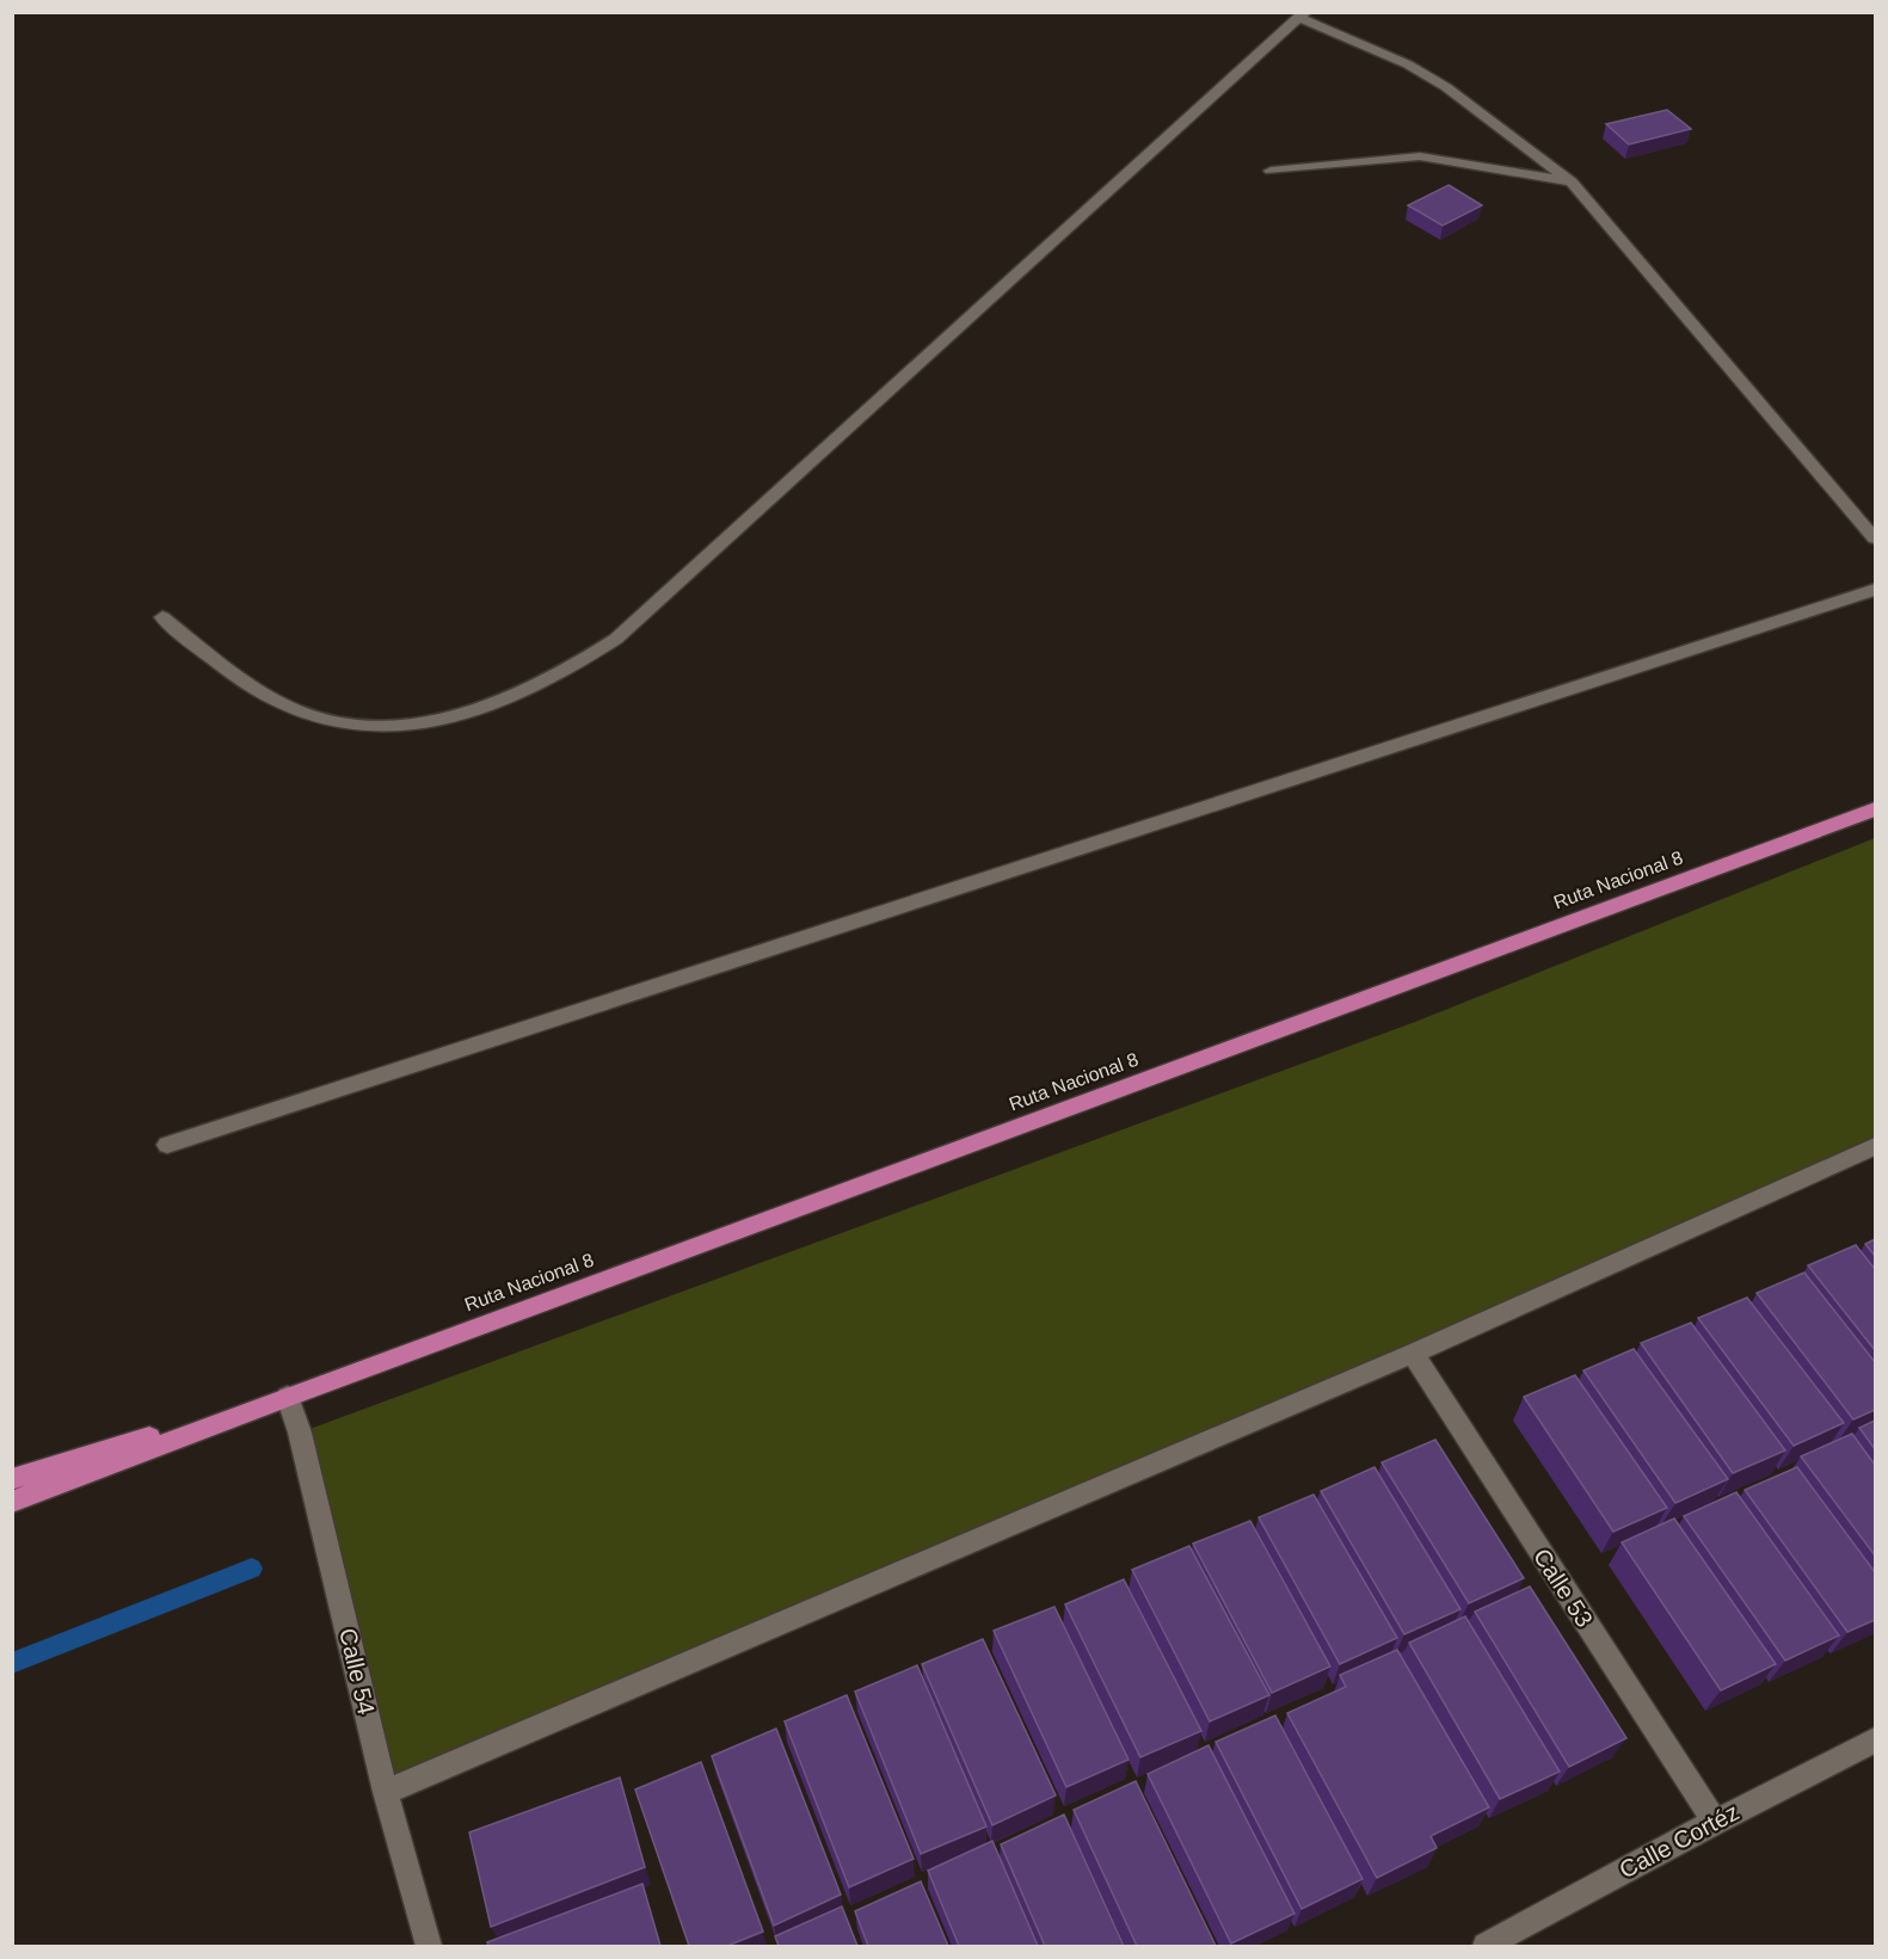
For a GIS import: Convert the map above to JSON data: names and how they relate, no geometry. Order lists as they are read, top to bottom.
{
  "streets": {
    "highway": ["Ruta Nacional 8"],
    "street": ["Calle 53", "Calle 54", "Calle Cortéz"]
  },
  "crossings": [
    ["Ruta Nacional 8", "Calle 54"],
    ["Calle 53", "Calle Cortéz"]
  ]
}
